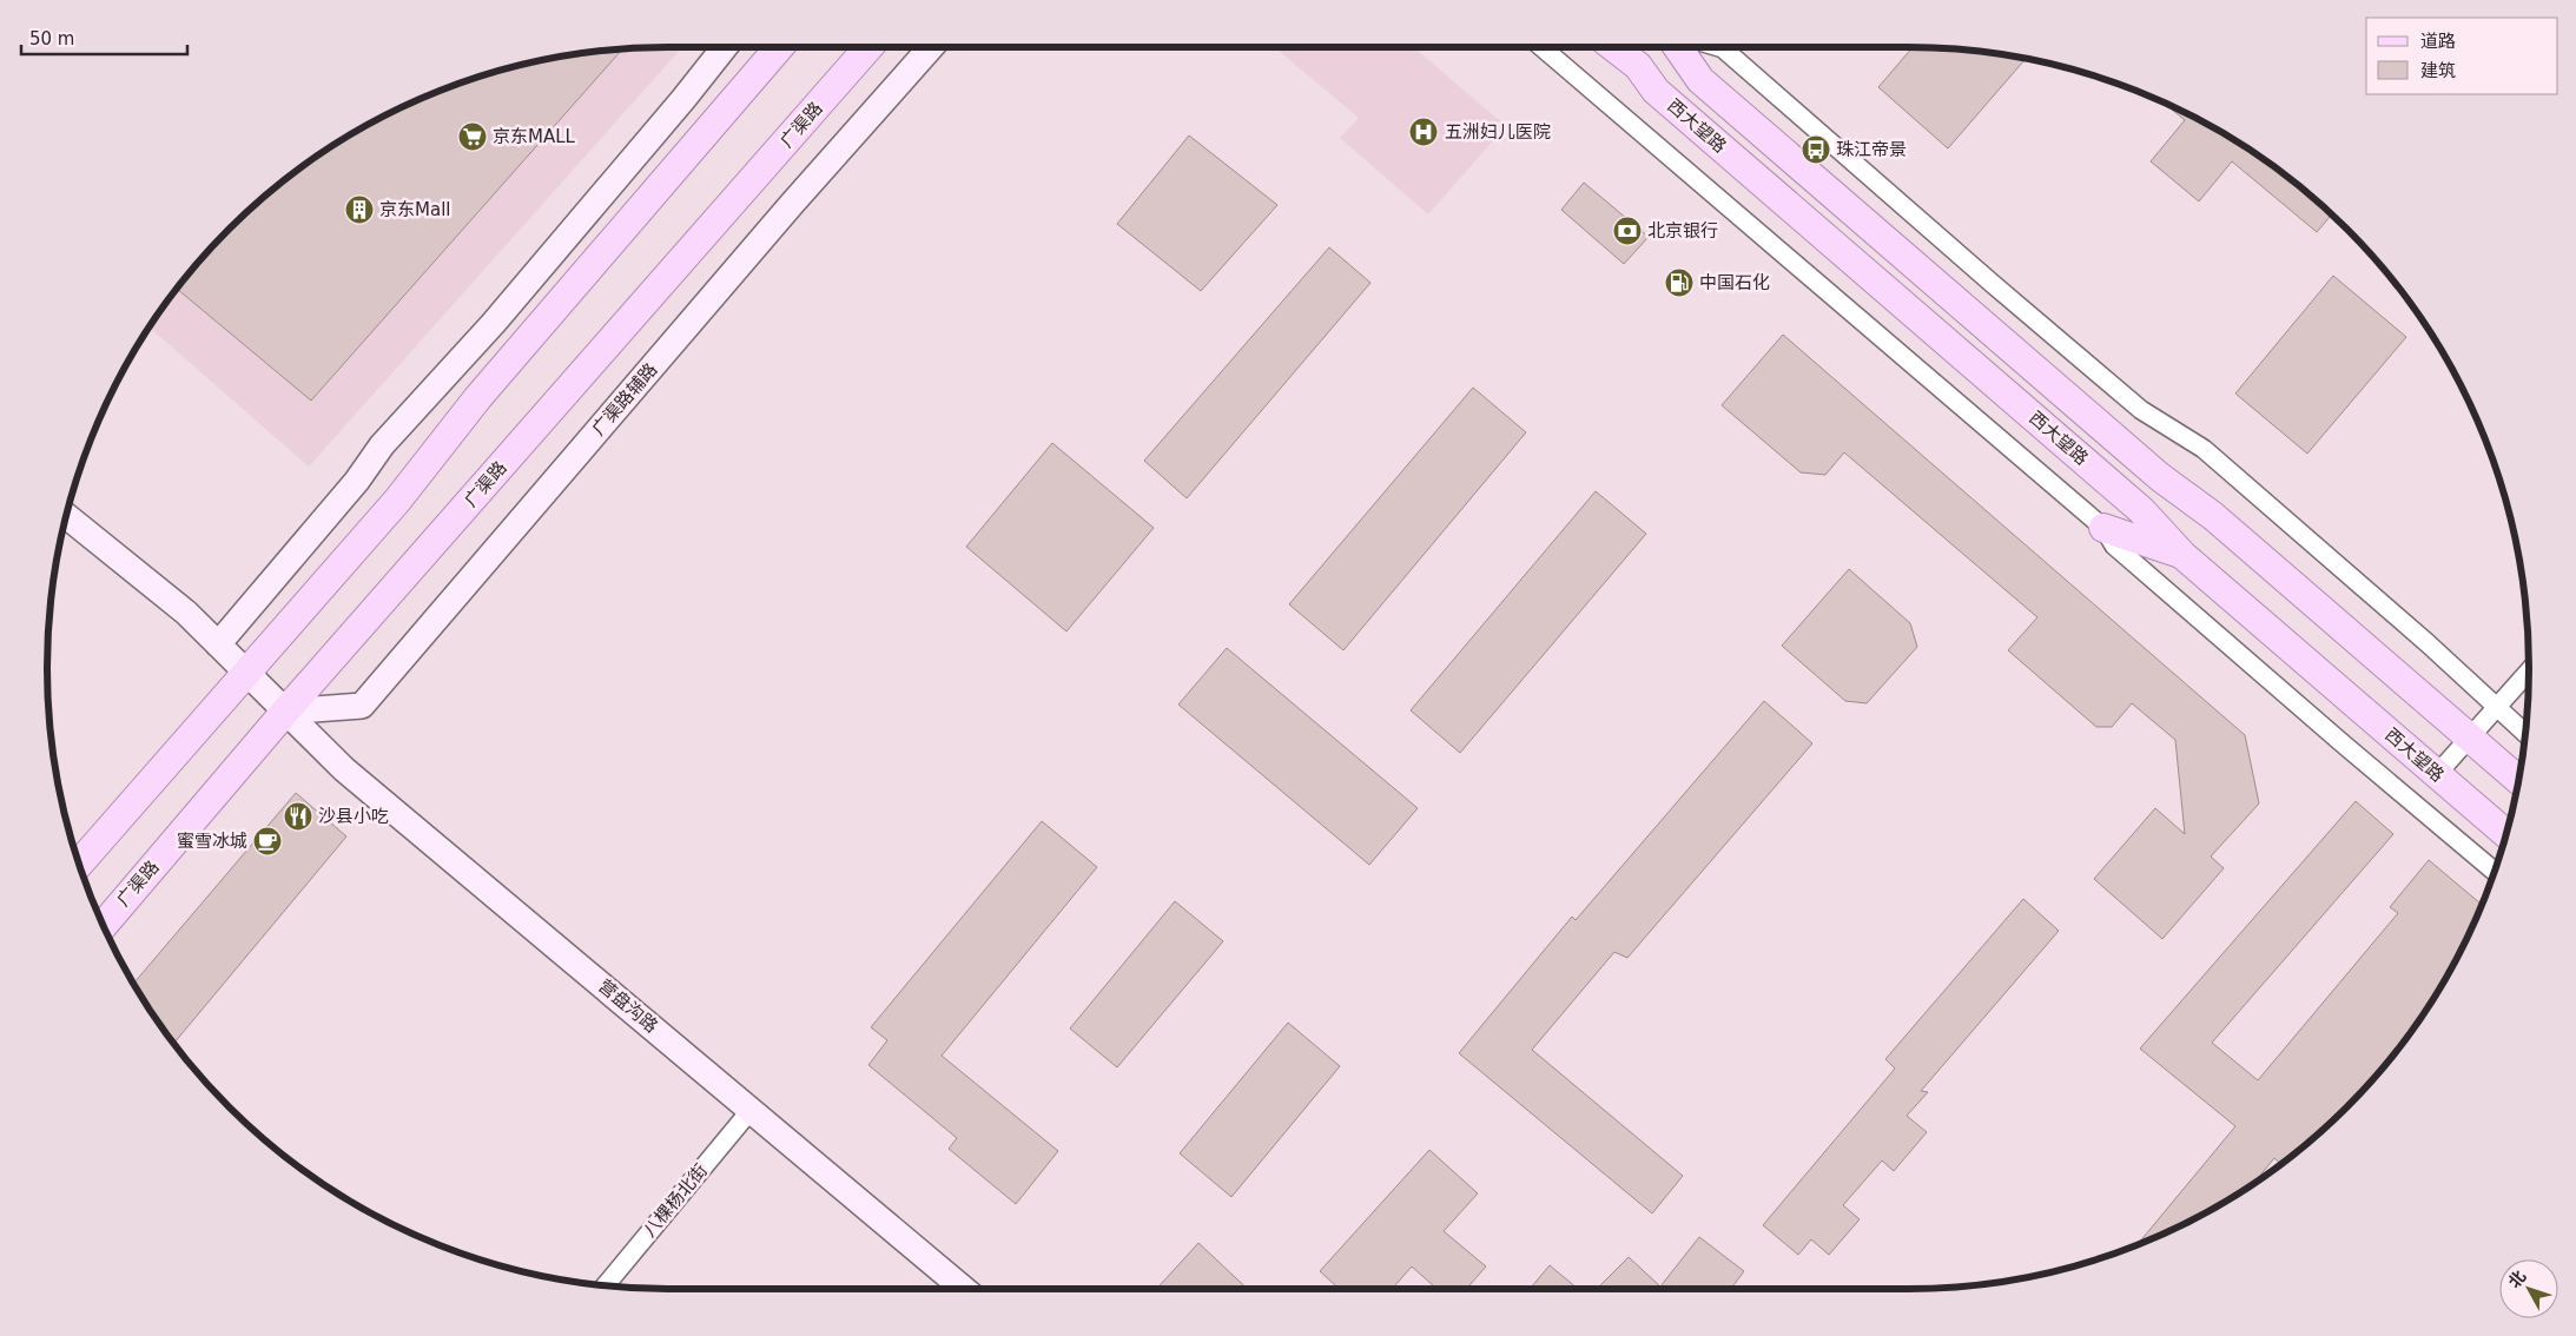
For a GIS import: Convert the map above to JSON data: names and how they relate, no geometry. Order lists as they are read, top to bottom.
{
  "streets": {
    "main road": ["广渠路", "西大望路"],
    "street": ["广渠路辅路", "营盘沟路", "八棵杨北街"]
  },
  "crossings": [
    ["广渠路", "广渠路辅路"],
    ["广渠路", "营盘沟路"],
    ["广渠路辅路", "营盘沟路"],
    ["营盘沟路", "八棵杨北街"]
  ],
  "places": {
    "hospital": ["五洲妇儿医院"],
    "supermarket": ["京东MALL"],
    "bus stop": ["珠江帝景"],
    "building": ["京东Mall"],
    "bank": ["北京银行"],
    "fuel station": ["中国石化"],
    "restaurant": ["沙县小吃"],
    "cafe": ["蜜雪冰城"]
  },
  "legend": ["道路", "建筑"],
  "scale_bar": "50 m",
  "north": "top left"
}
